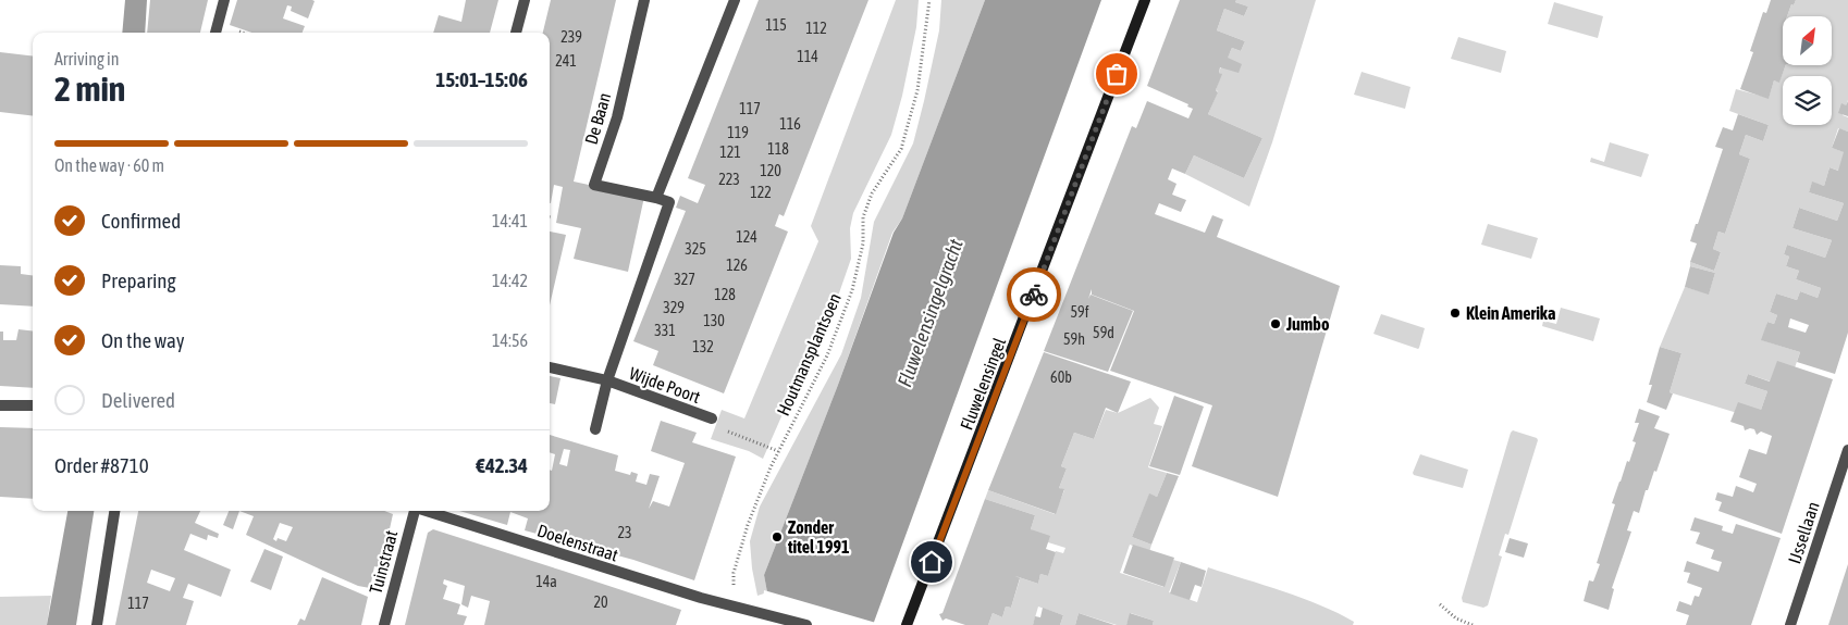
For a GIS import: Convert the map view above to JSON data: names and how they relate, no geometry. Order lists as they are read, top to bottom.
{
  "streets": {
    "main road": ["Fluwelensingel"],
    "street": [
      "De Baan",
      "Wijde Poort",
      "IJssellaan",
      "Doelenstraat",
      "Tuinstraat"
    ],
    "path": ["Houtmansplantsoen"]
  },
  "crossings": [
    ["De Baan", "Wijde Poort"],
    ["Houtmansplantsoen", "Doelenstraat"]
  ],
  "water": ["Fluwelensingelgracht"],
  "places": ["Klein Amerika", "Jumbo", "Zonder titel 1991"],
  "house_numbers": [
    "115",
    "112",
    "239",
    "114",
    "241",
    "117",
    "116",
    "119",
    "118",
    "121",
    "120",
    "223",
    "122",
    "124",
    "325",
    "126",
    "327",
    "128",
    "329",
    "59f",
    "130",
    "331",
    "59d",
    "59h",
    "132",
    "60b",
    "23",
    "14a",
    "20",
    "117"
  ],
  "north": "top right",
  "page": {
    "heading": ["2 min", "Arriving in", "15:01–15:06"],
    "panel": ["Order #8710", "€42.34"],
    "bar": "On the way · 60 m",
    "list": [
      ["Confirmed", "14:41"],
      ["Preparing", "14:42"],
      ["On the way", "14:56"],
      "Delivered"
    ]
  }
}
